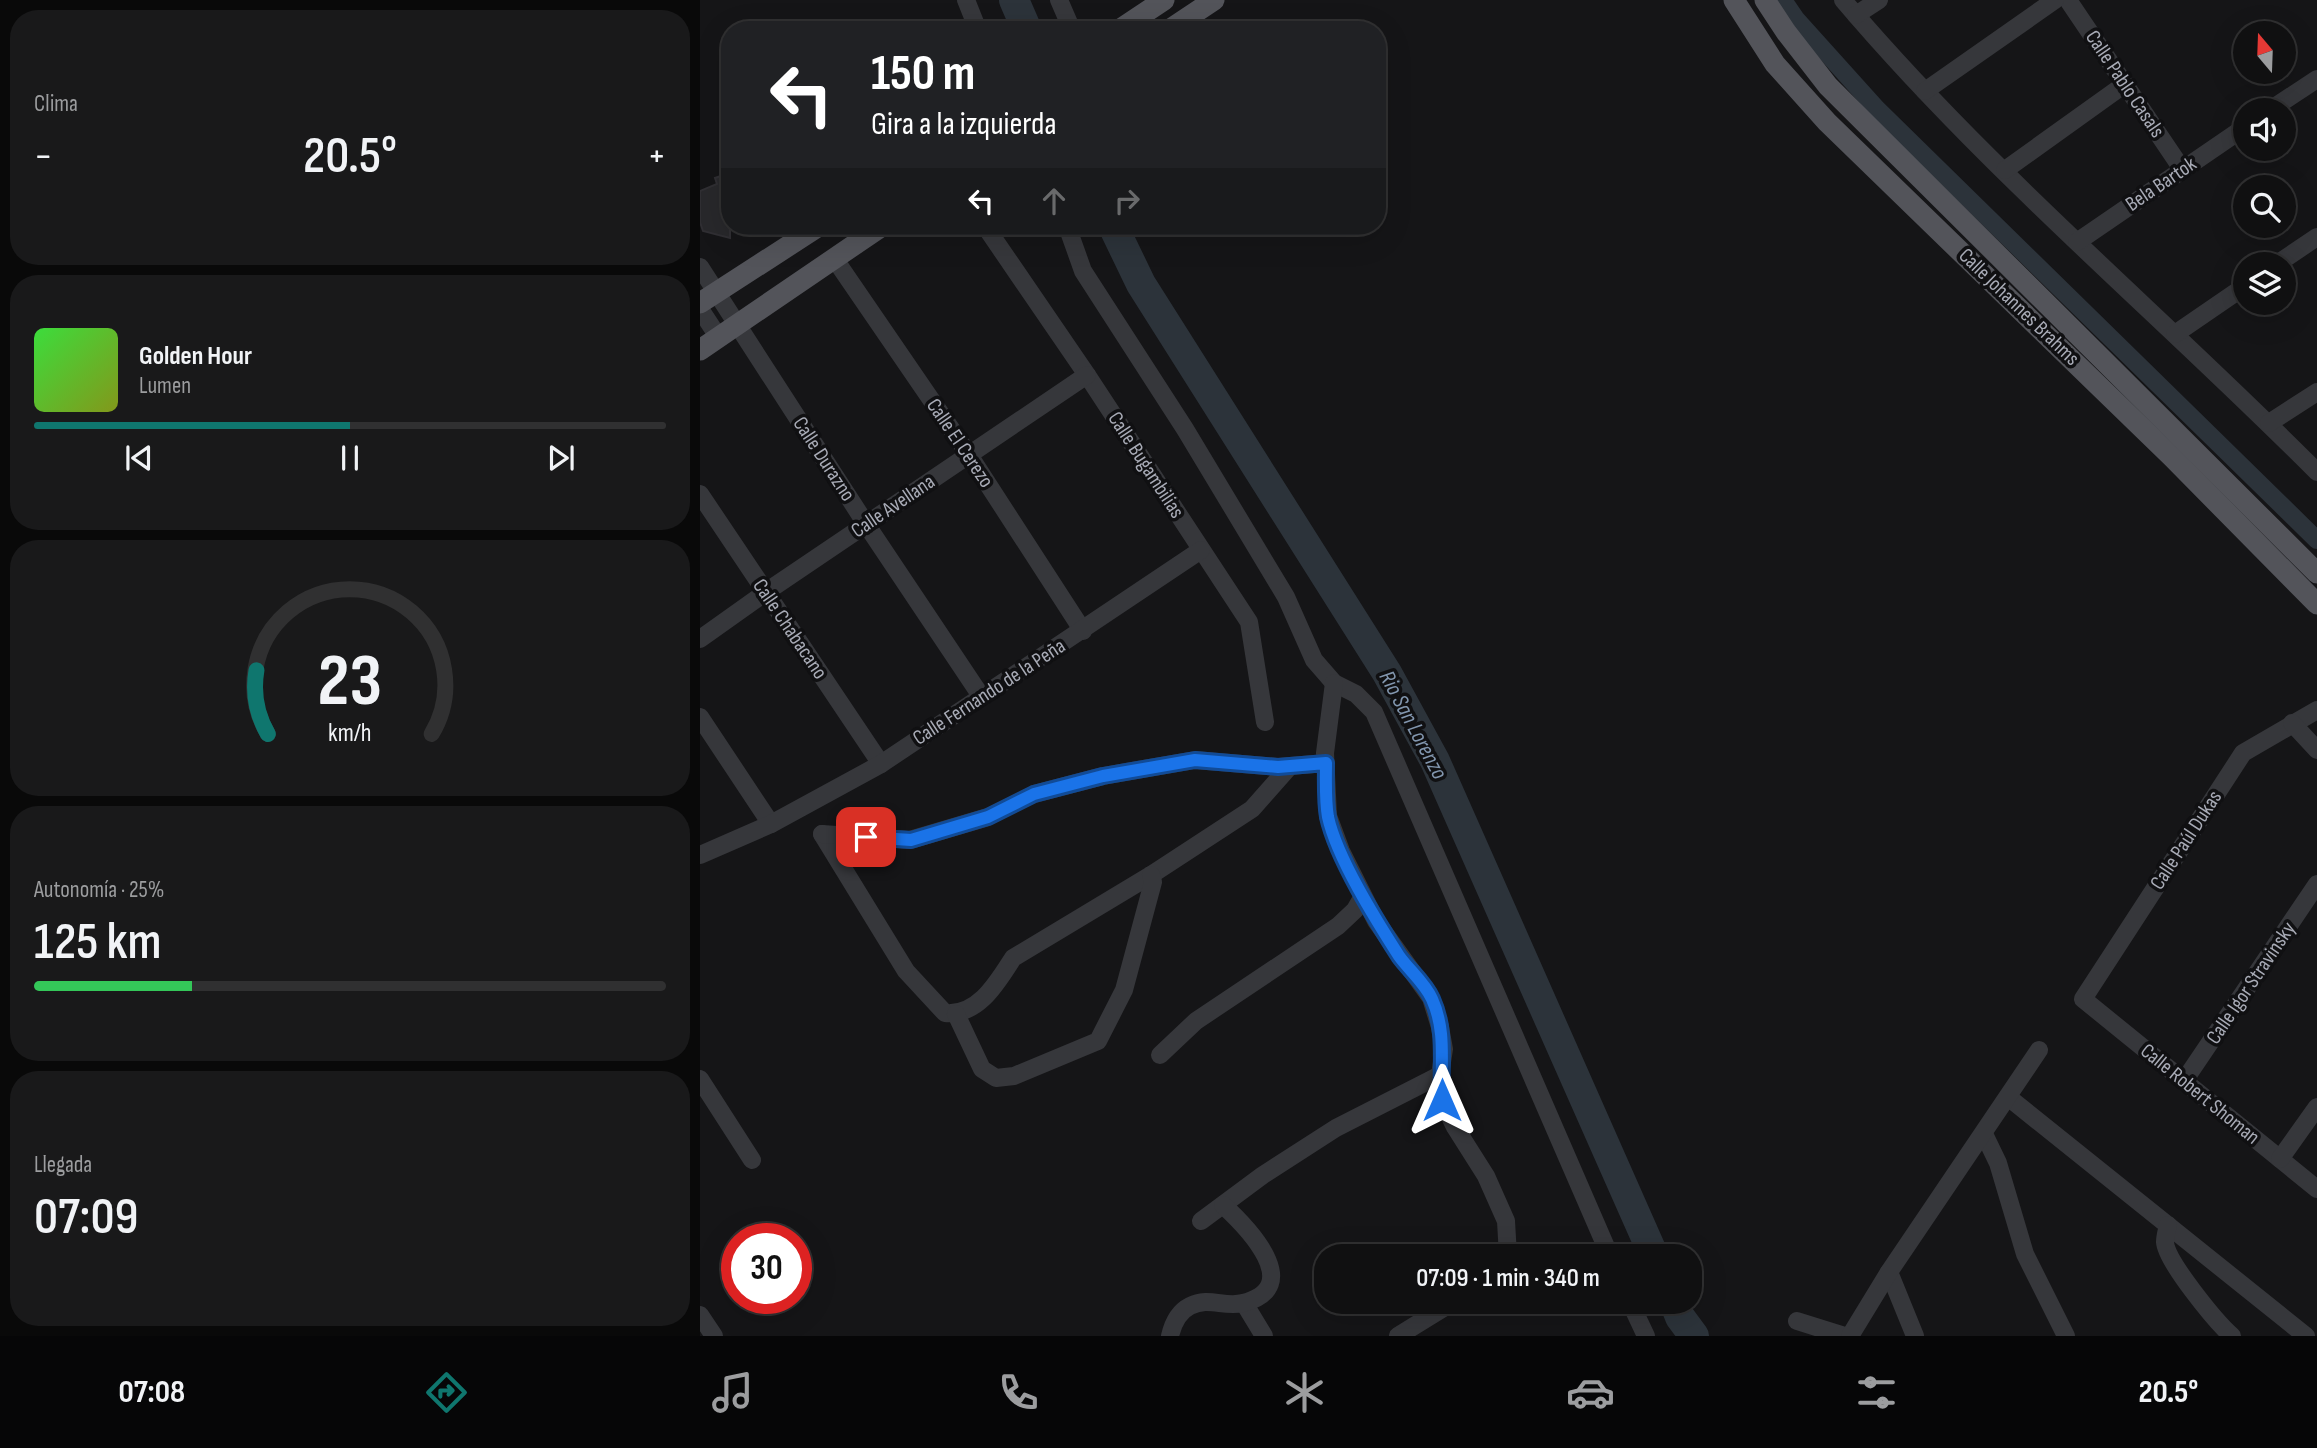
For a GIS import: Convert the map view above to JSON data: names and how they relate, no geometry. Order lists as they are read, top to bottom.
{
  "streets": {
    "main road": ["Calle Johannes Brahms"],
    "street": [
      "Calle Pablo Casals",
      "Bela Bartok",
      "Calle El Cerezo",
      "Calle Durazno",
      "Calle Bugambilias",
      "Calle Avellana",
      "Calle Chabacano",
      "Calle Fernando de la Peña",
      "Calle Paúl Dukas",
      "Calle Igor Stravinsky",
      "Calle Robert Shoman"
    ]
  },
  "crossings": [
    ["Calle Pablo Casals", "Bela Bartok"],
    ["Calle El Cerezo", "Calle Avellana"],
    ["Calle El Cerezo", "Calle Fernando de la Peña"],
    ["Calle Durazno", "Calle Avellana"],
    ["Calle Durazno", "Calle Fernando de la Peña"],
    ["Calle Bugambilias", "Calle Avellana"],
    ["Calle Bugambilias", "Calle Fernando de la Peña"],
    ["Calle Avellana", "Calle Chabacano"],
    ["Calle Chabacano", "Calle Fernando de la Peña"],
    ["Calle Paúl Dukas", "Calle Robert Shoman"],
    ["Calle Igor Stravinsky", "Calle Robert Shoman"]
  ],
  "water": ["Rio San Lorenzo"],
  "north": "top",
  "page": {
    "tile": [
      "Clima",
      ["Autonomía · 25%", "125 km"],
      ["Llegada", "07:09"]
    ],
    "turn": ["150 m", "Gira a la izquierda"],
    "heat": ["−", "20.5°", "+"],
    "song": ["Golden Hour", "Lumen"],
    "limit": "30",
    "trip": "07:09 · 1 min · 340 m",
    "tabs": ["07:08", "20.5°"],
    "gauge": ["23", "km/h"]
  }
}
